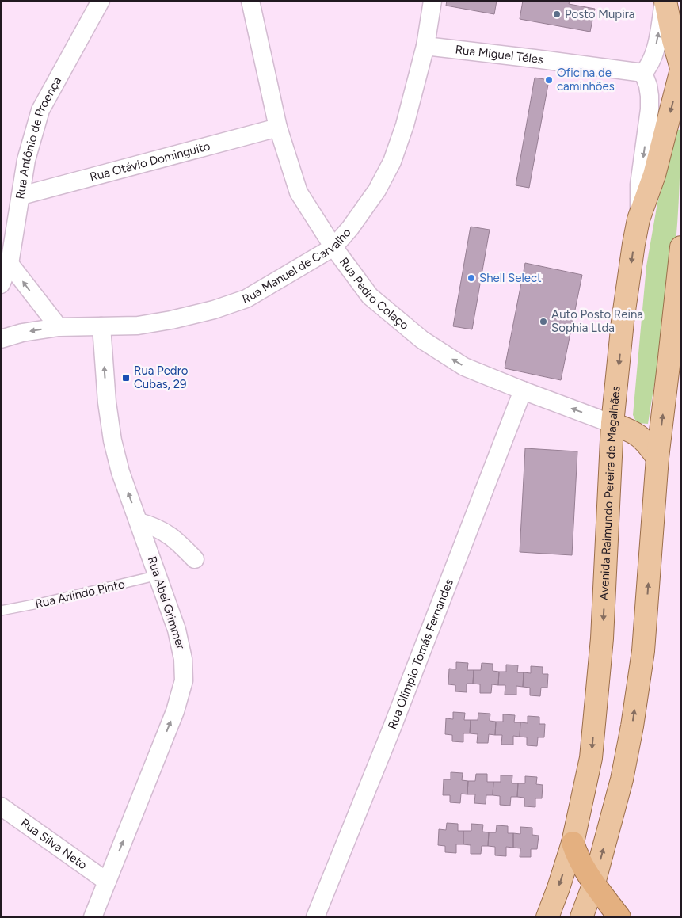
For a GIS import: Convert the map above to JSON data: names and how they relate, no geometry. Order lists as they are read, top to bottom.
{
  "streets": {
    "main road": ["Avenida Raimundo Pereira de Magalhães"],
    "street": [
      "Rua Miguel Téles",
      "Rua Antônio de Proença",
      "Rua Otávio Dominguito",
      "Rua Manuel de Carvalho",
      "Rua Pedro Colaço",
      "Rua Abel Grimmer",
      "Rua Olímpio Tomás Fernandes",
      "Rua Silva Neto"
    ],
    "lane": ["Rua Arlindo Pinto"]
  },
  "crossings": [
    ["Rua Miguel Téles", "Rua Manuel de Carvalho"],
    ["Rua Antônio de Proença", "Rua Otávio Dominguito"],
    ["Rua Otávio Dominguito", "Rua Pedro Colaço"],
    ["Rua Manuel de Carvalho", "Rua Pedro Colaço"],
    ["Rua Manuel de Carvalho", "Rua Abel Grimmer"],
    ["Rua Pedro Colaço", "Avenida Raimundo Pereira de Magalhães"],
    ["Rua Pedro Colaço", "Rua Olímpio Tomás Fernandes"],
    ["Rua Arlindo Pinto", "Rua Abel Grimmer"],
    ["Rua Abel Grimmer", "Rua Silva Neto"]
  ],
  "one_way": ["Rua Pedro Colaço", "Rua Abel Grimmer"],
  "places": {
    "other": [
      "Posto Mupira",
      "Oficina de caminhões",
      "Shell Select",
      "Auto Posto Reina Sophia Ltda"
    ],
    "transit": ["Rua Pedro Cubas, 29"]
  }
}
